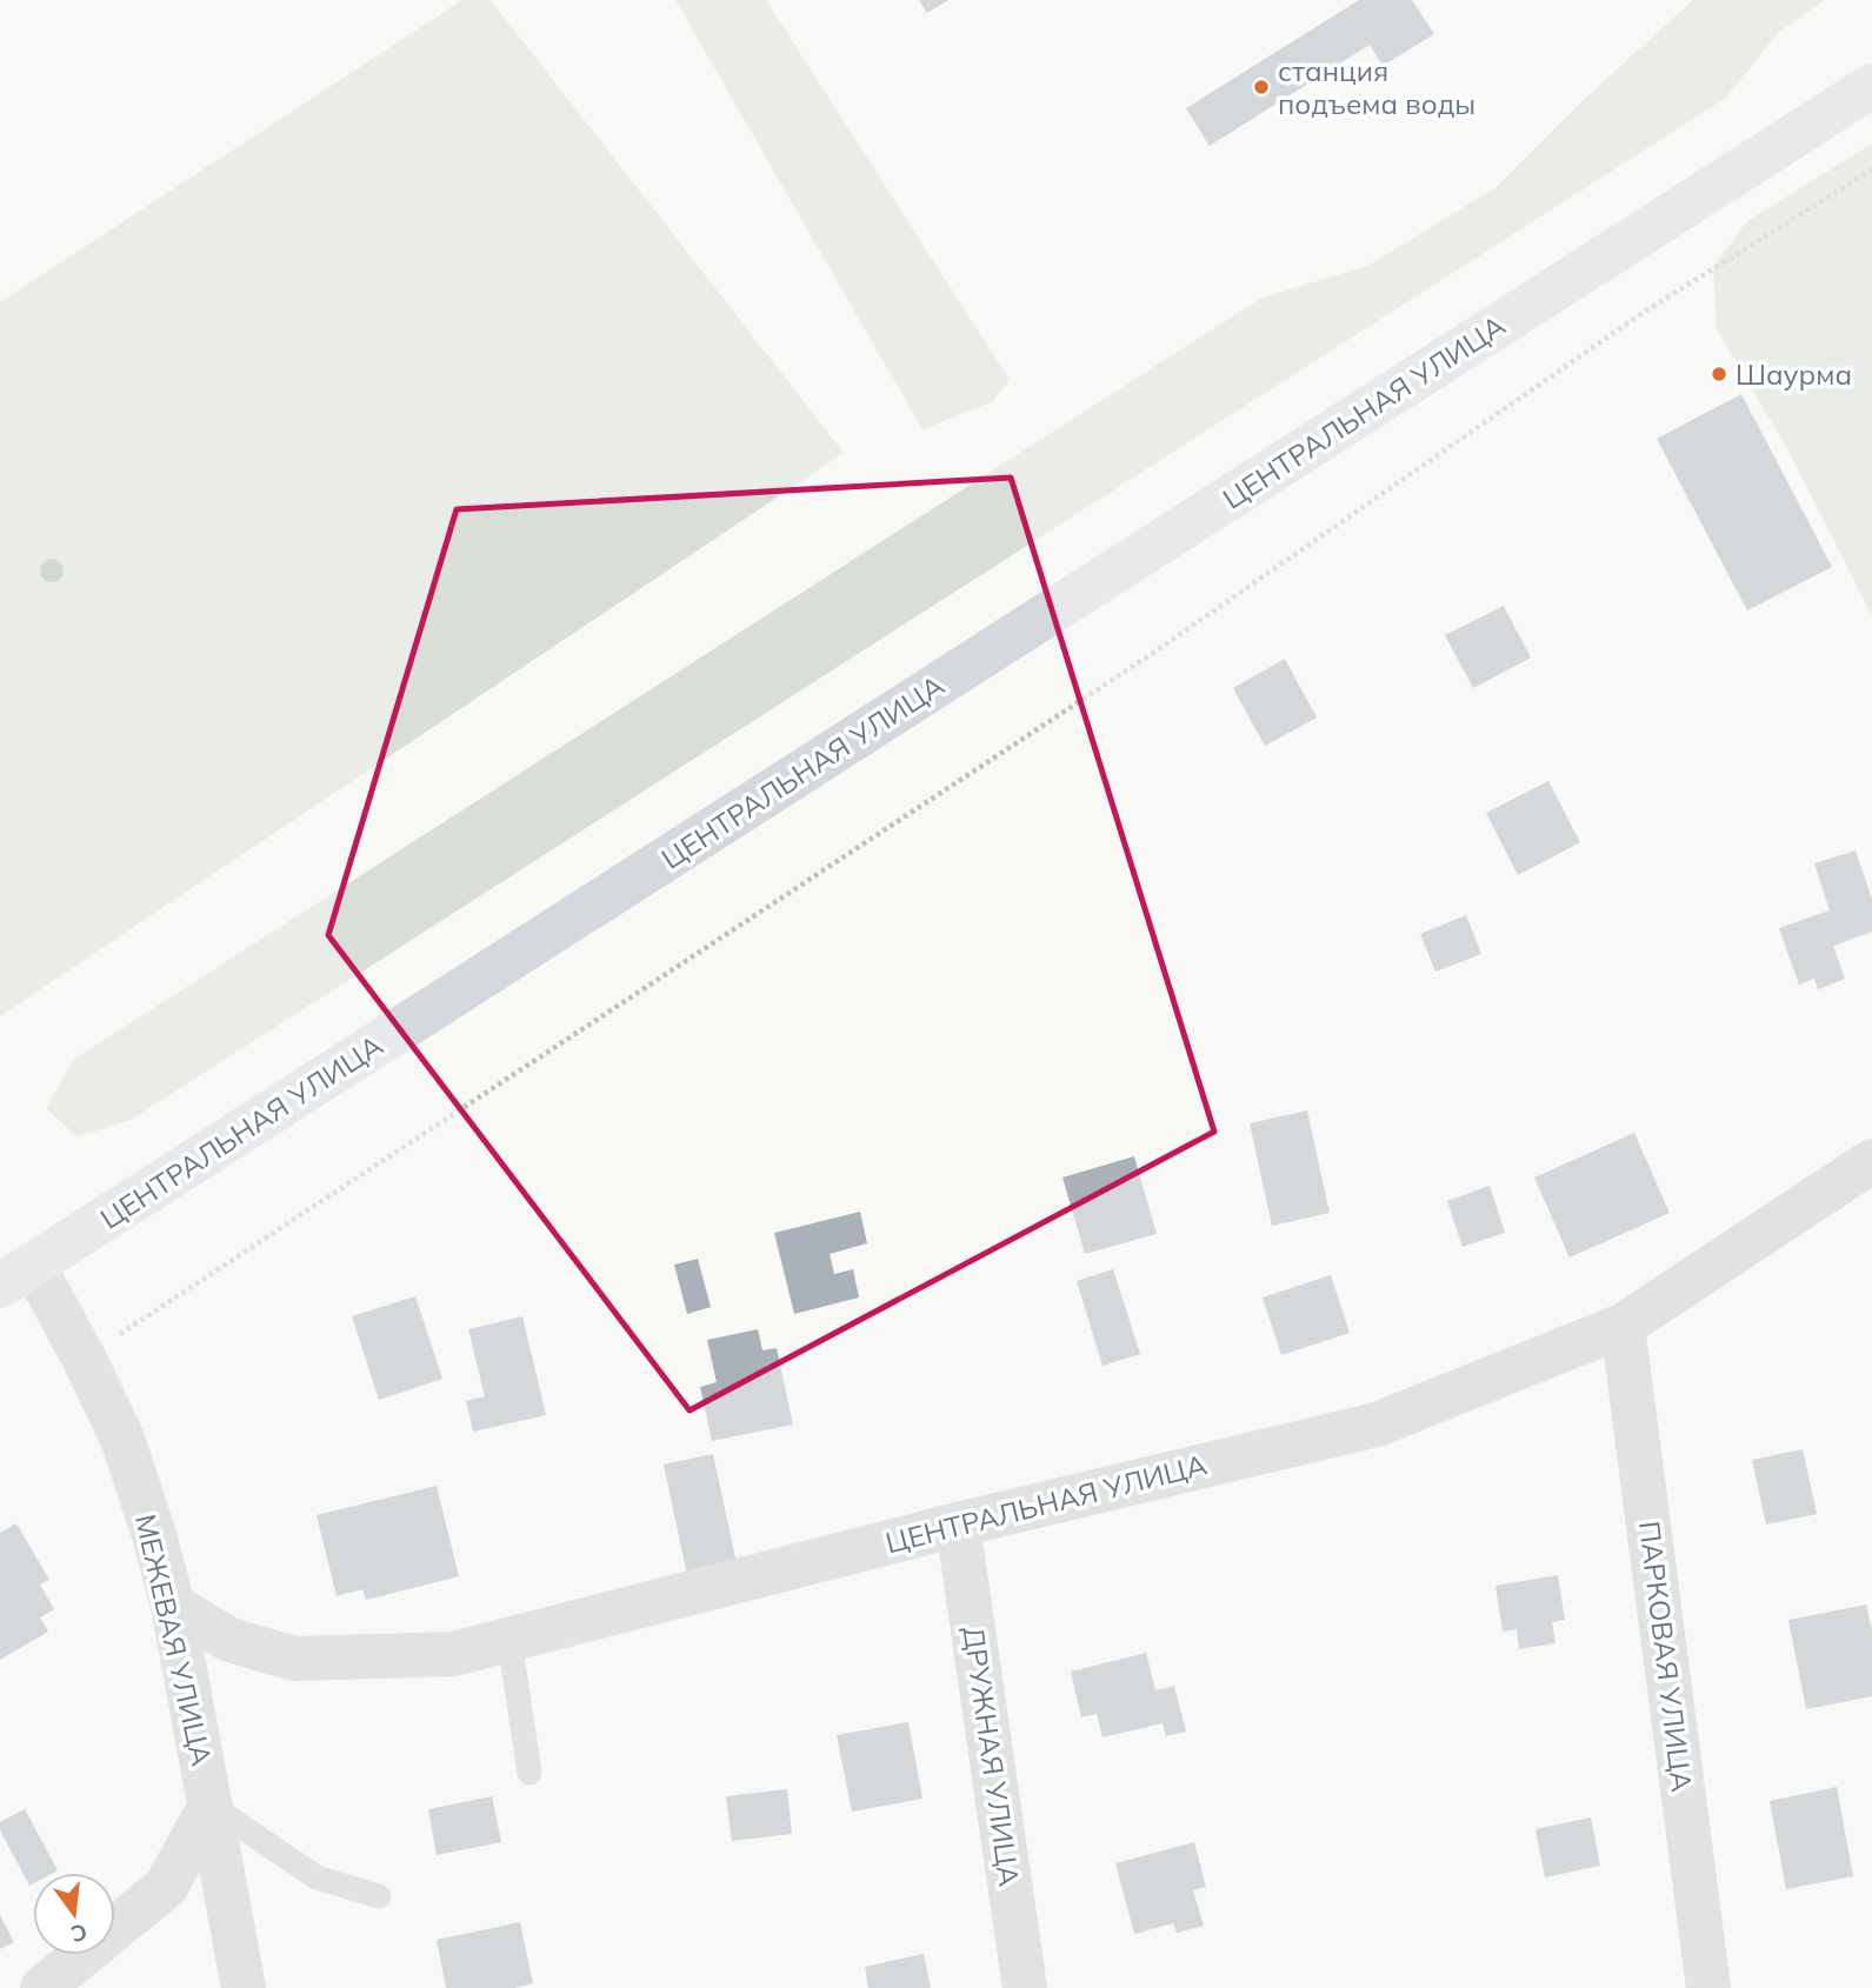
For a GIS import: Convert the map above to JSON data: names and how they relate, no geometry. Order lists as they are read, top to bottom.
{
  "streets": {
    "main road": ["ЦЕНТРАЛЬНАЯ УЛИЦА"],
    "street": ["МЕЖЕВАЯ УЛИЦА", "ПАРКОВАЯ УЛИЦА", "ДРУЖНАЯ УЛИЦА"]
  },
  "crossings": [
    ["ЦЕНТРАЛЬНАЯ УЛИЦА", "МЕЖЕВАЯ УЛИЦА"],
    ["ЦЕНТРАЛЬНАЯ УЛИЦА", "ПАРКОВАЯ УЛИЦА"],
    ["ЦЕНТРАЛЬНАЯ УЛИЦА", "ДРУЖНАЯ УЛИЦА"]
  ],
  "places": ["станция подъема воды", "Шаурма"],
  "north": "bottom"
}
